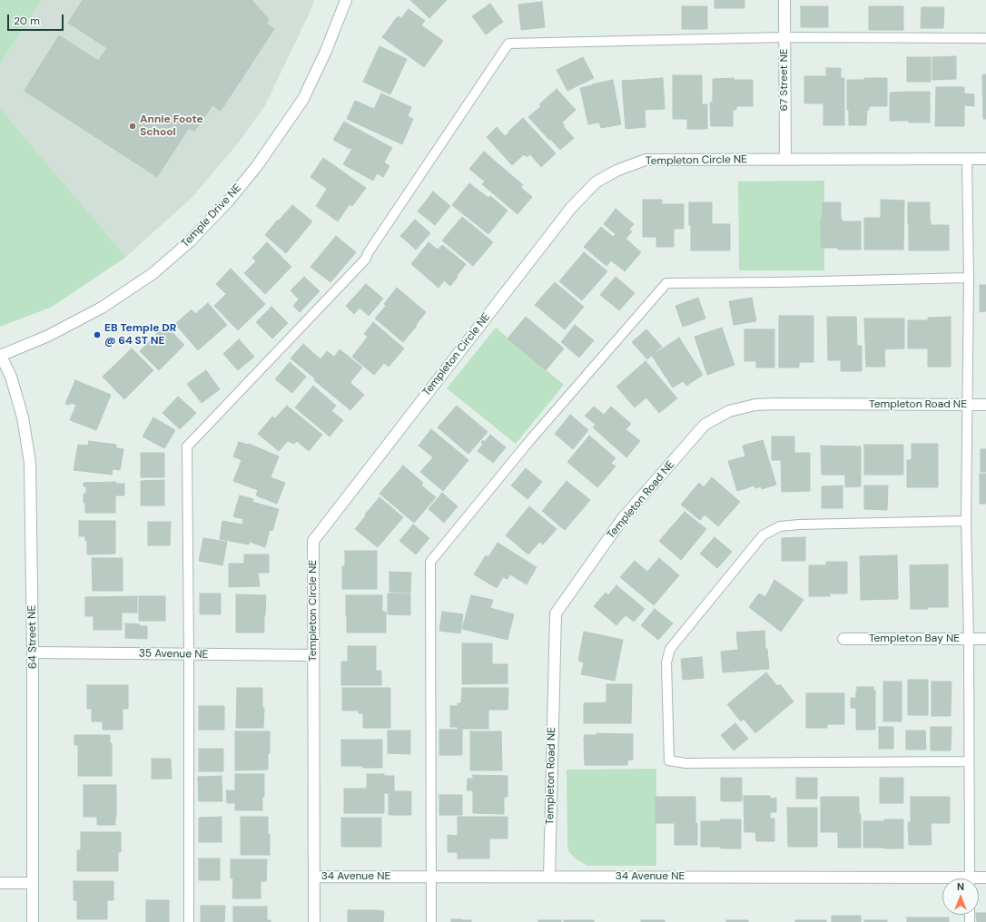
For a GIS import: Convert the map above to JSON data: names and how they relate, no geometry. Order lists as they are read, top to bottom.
{
  "streets": {
    "street": [
      "67 Street NE",
      "Templeton Circle NE",
      "Temple Drive NE",
      "Templeton Road NE",
      "64 Street NE",
      "Templeton Bay NE",
      "35 Avenue NE",
      "34 Avenue NE"
    ]
  },
  "crossings": [
    ["67 Street NE", "Templeton Circle NE"],
    ["Templeton Circle NE", "35 Avenue NE"],
    ["Templeton Circle NE", "34 Avenue NE"],
    ["Temple Drive NE", "64 Street NE"],
    ["Templeton Road NE", "34 Avenue NE"],
    ["64 Street NE", "35 Avenue NE"]
  ],
  "places": ["Annie Foote School", "EB Temple DR @ 64 ST NE"],
  "scale_bar": "20 m",
  "north": "top"
}
